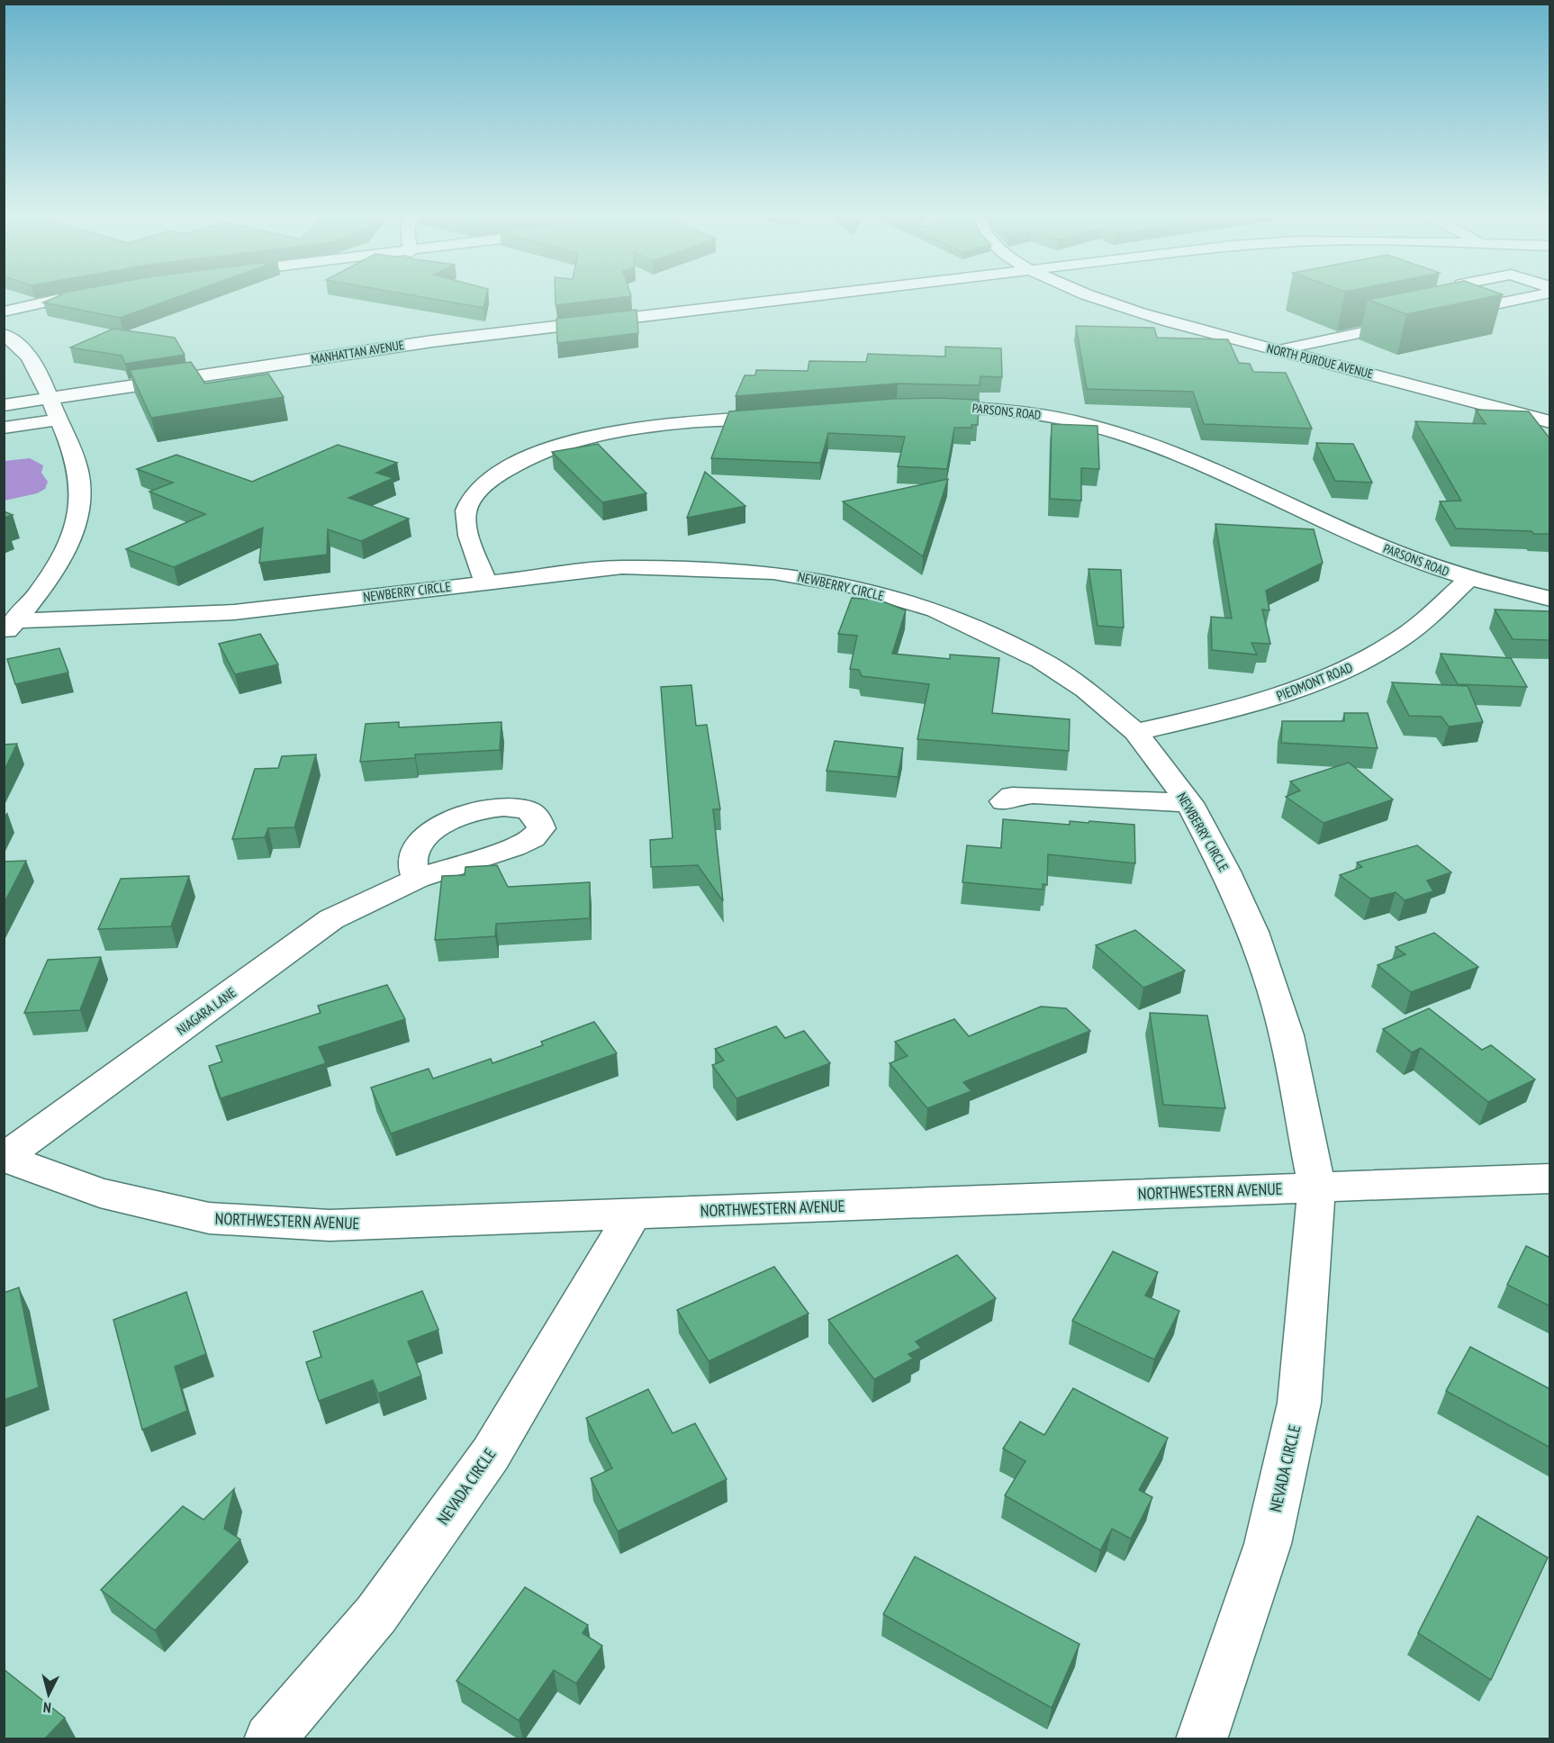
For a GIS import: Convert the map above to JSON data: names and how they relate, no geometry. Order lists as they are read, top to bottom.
{
  "streets": {
    "street": [
      "MANHATTAN AVENUE",
      "NORTH PURDUE AVENUE",
      "PARSONS ROAD",
      "NEWBERRY CIRCLE",
      "PIEDMONT ROAD",
      "NIAGARA LANE",
      "NORTHWESTERN AVENUE",
      "NEVADA CIRCLE"
    ]
  },
  "crossings": [
    ["PARSONS ROAD", "PIEDMONT ROAD"],
    ["NEWBERRY CIRCLE", "PIEDMONT ROAD"],
    ["NEWBERRY CIRCLE", "NORTHWESTERN AVENUE"],
    ["NEWBERRY CIRCLE", "NEVADA CIRCLE"],
    ["NIAGARA LANE", "NORTHWESTERN AVENUE"],
    ["NORTHWESTERN AVENUE", "NEVADA CIRCLE"]
  ],
  "north": "bottom"
}
